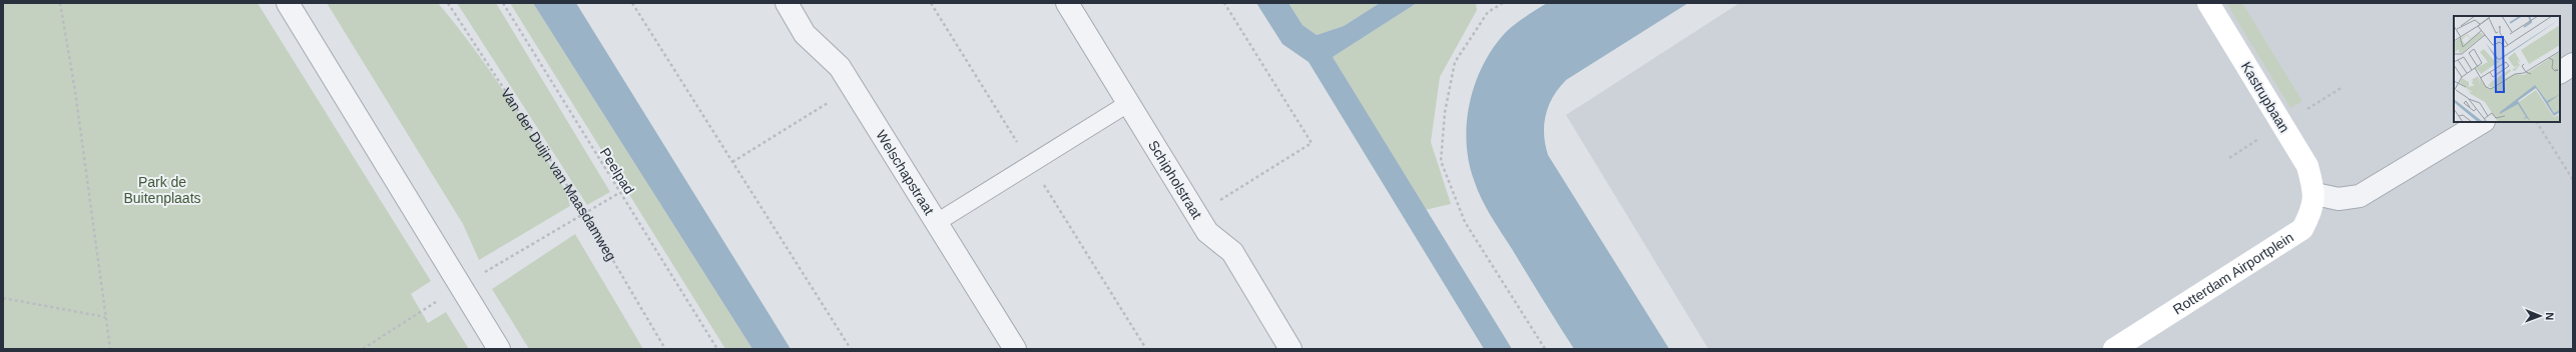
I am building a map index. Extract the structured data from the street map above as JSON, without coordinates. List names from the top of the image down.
{
  "streets": {
    "main road": ["Kastrupbaan", "Rotterdam Airportplein"],
    "street": ["Welschapstraat", "Schipholstraat"],
    "path": ["Peelpad", "Van der Duijn van Maasdamweg"]
  },
  "crossings": [
    ["Kastrupbaan", "Rotterdam Airportplein"]
  ],
  "parks": ["Park de Buitenplaats"],
  "north": "right"
}
